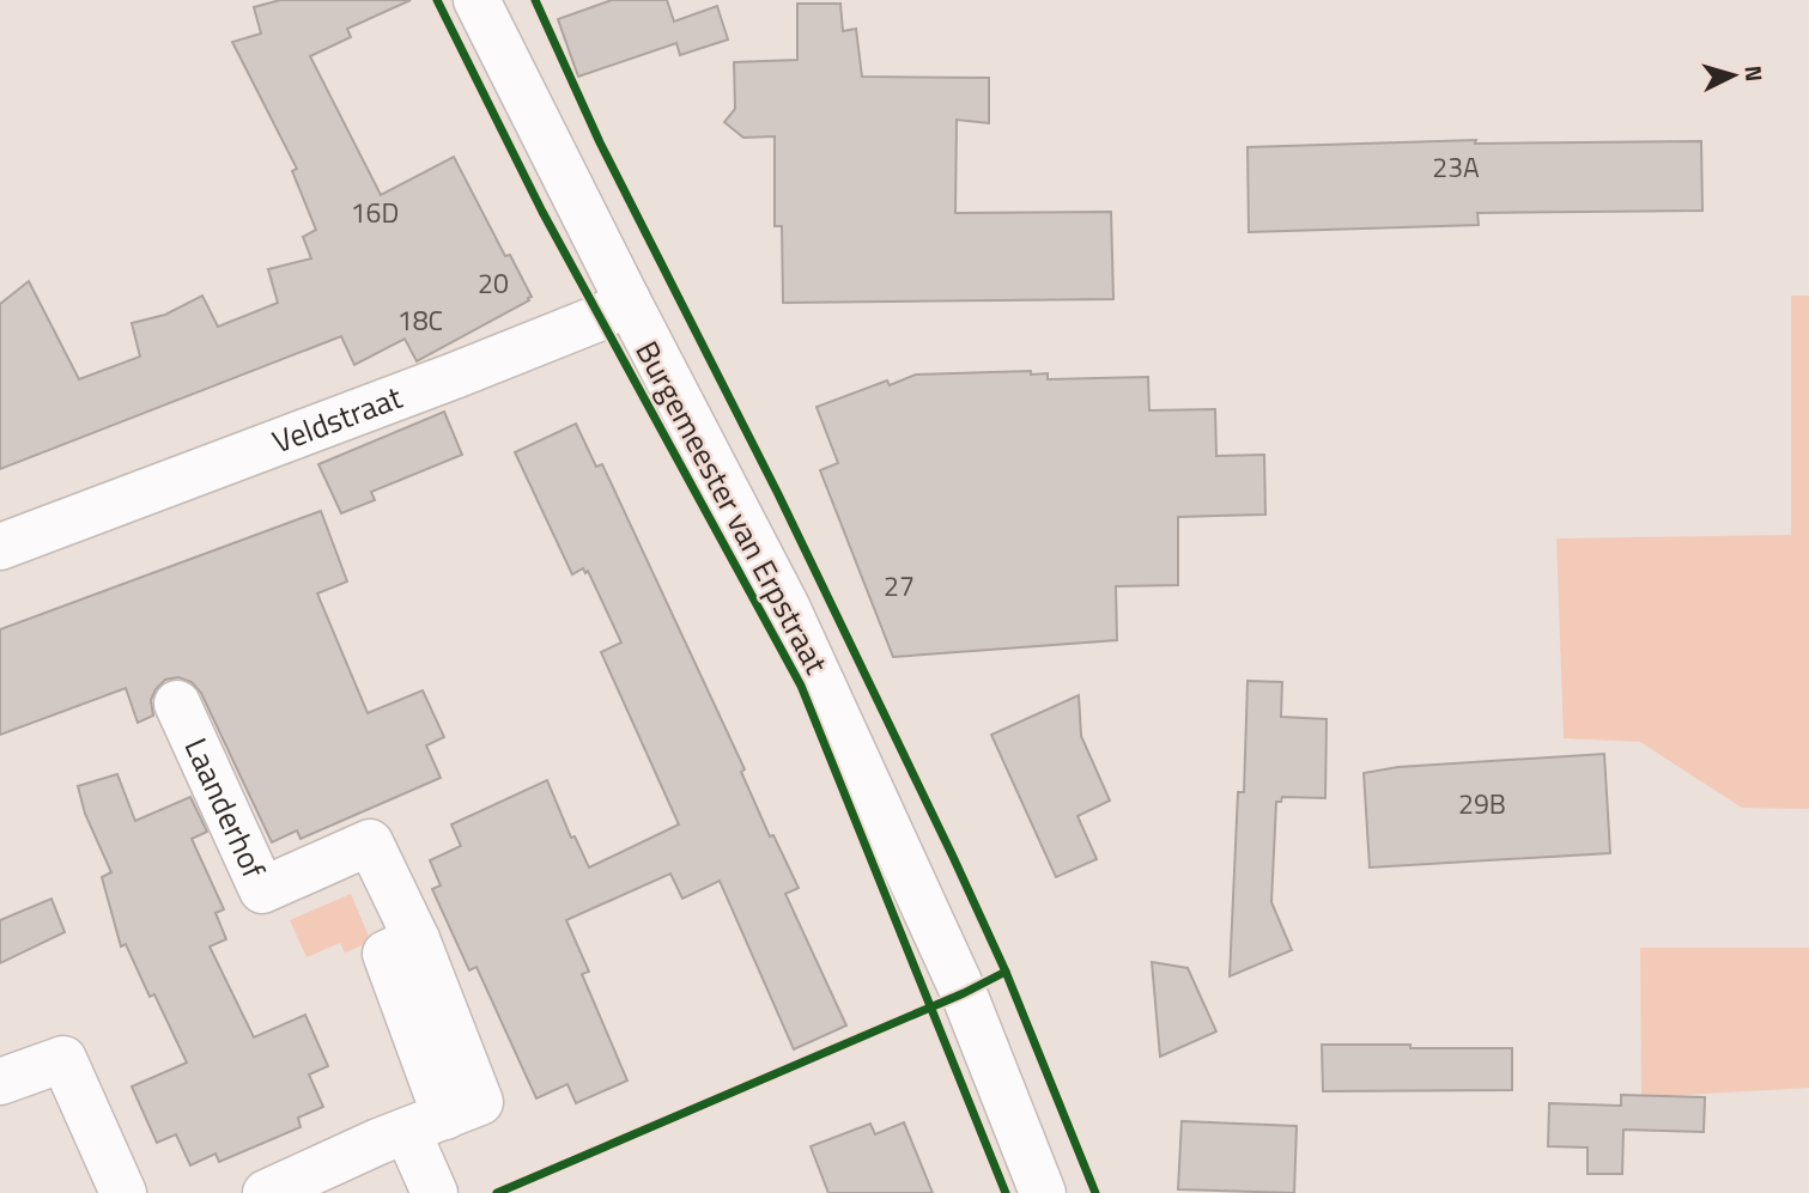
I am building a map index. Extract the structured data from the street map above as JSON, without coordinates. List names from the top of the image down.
{
  "streets": {
    "street": ["Veldstraat", "Burgemeester van Erpstraat", "Laanderhof"]
  },
  "crossings": [
    ["Veldstraat", "Burgemeester van Erpstraat"]
  ],
  "house_numbers": [
    "23A",
    "16D",
    "20",
    "18C",
    "27",
    "29B"
  ],
  "north": "right"
}
